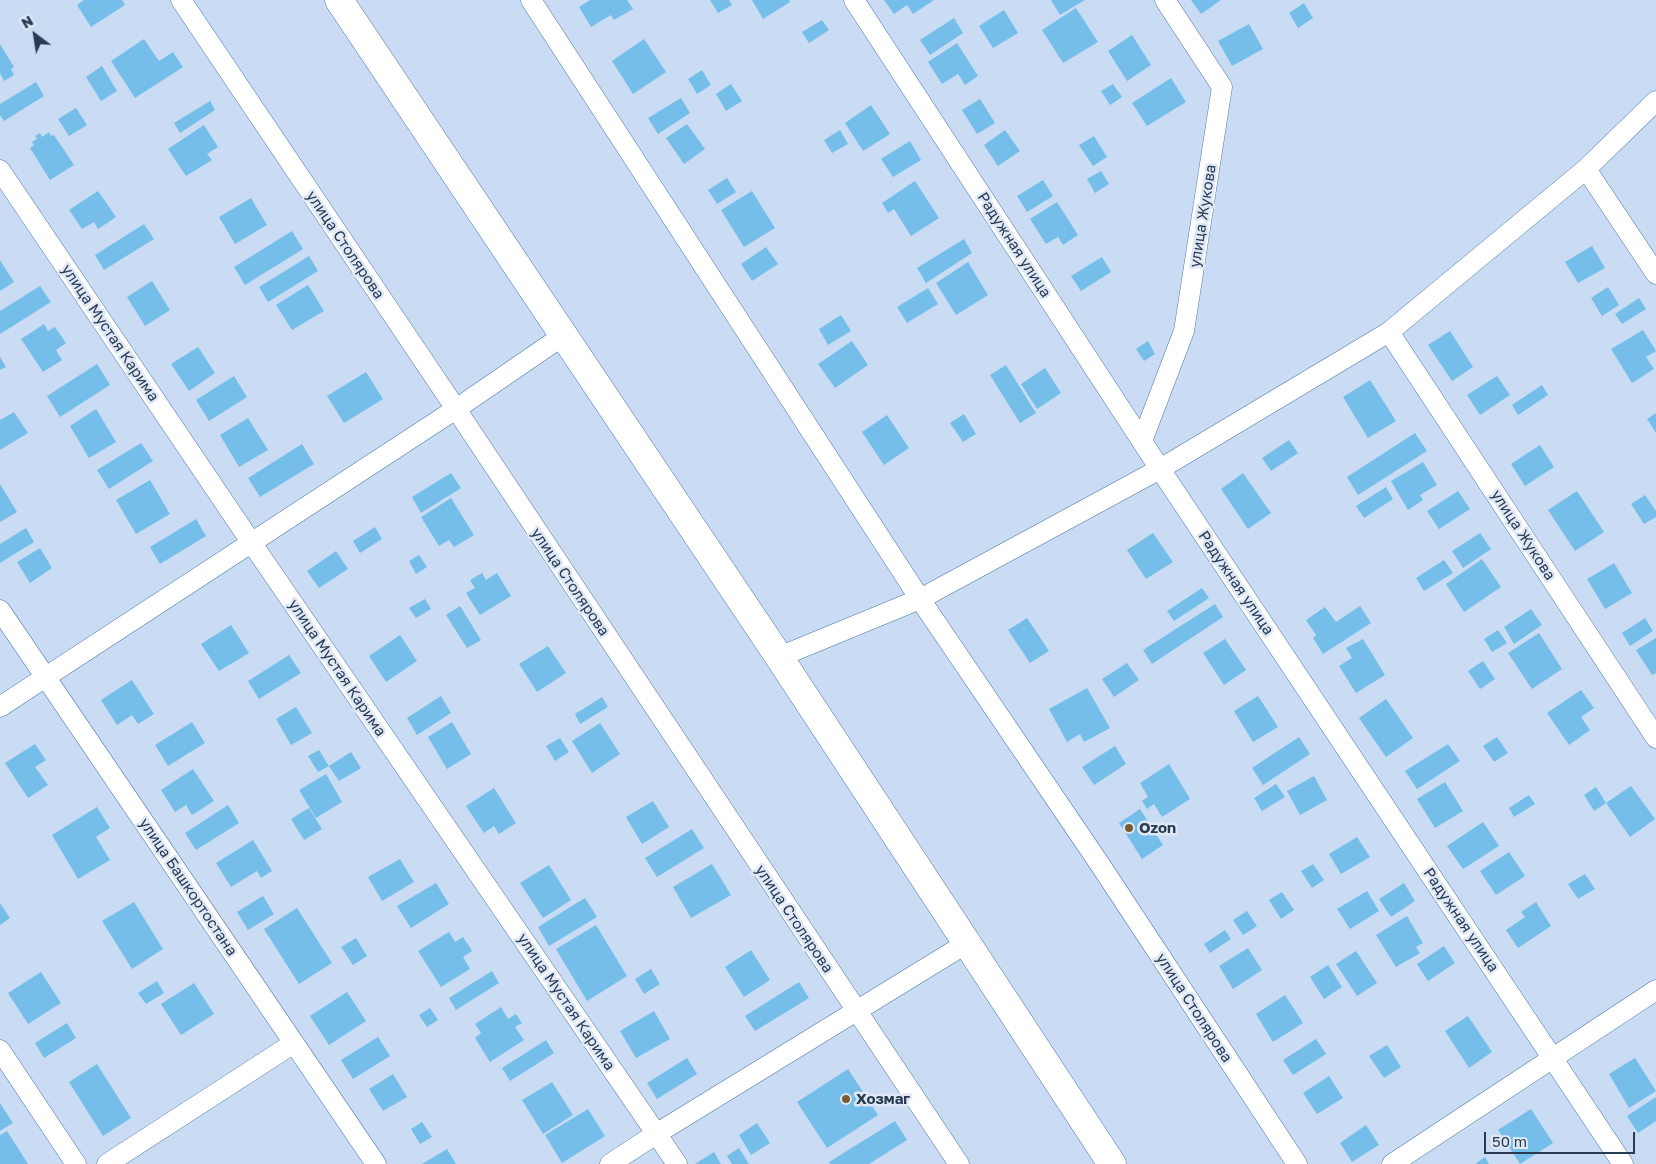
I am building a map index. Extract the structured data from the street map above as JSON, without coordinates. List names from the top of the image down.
{
  "streets": {
    "street": [
      "улица Жукова",
      "улица Столярова",
      "Радужная улица",
      "улица Мустая Карима",
      "улица Башкортостана"
    ]
  },
  "crossings": [
    ["улица Жукова", "Радужная улица"]
  ],
  "places": ["Ozon", "Хозмаг"],
  "scale_bar": "50 m",
  "north": "top left"
}
